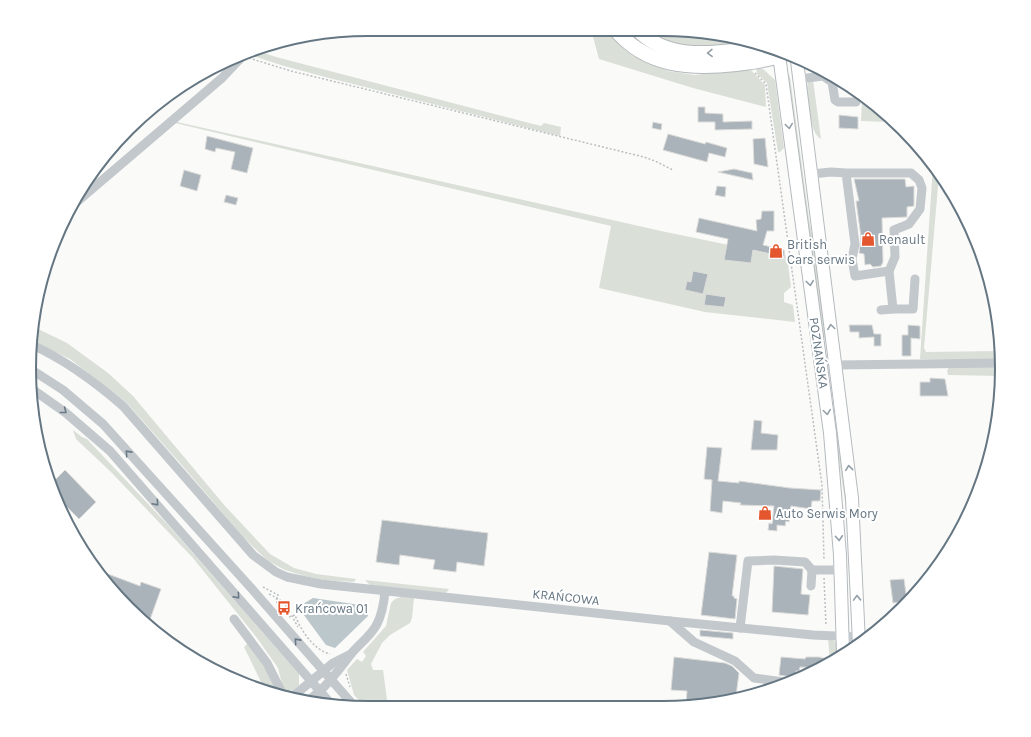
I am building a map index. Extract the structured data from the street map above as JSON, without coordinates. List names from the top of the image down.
{
  "streets": {
    "main road": ["POZNAŃSKA"],
    "street": ["KRAŃCOWA"]
  },
  "crossings": [
    ["POZNAŃSKA", "KRAŃCOWA"]
  ],
  "places": {
    "shop": ["Renault", "British Cars serwis", "Auto Serwis Mory"],
    "bus stop": ["Krańcowa 01"]
  }
}
